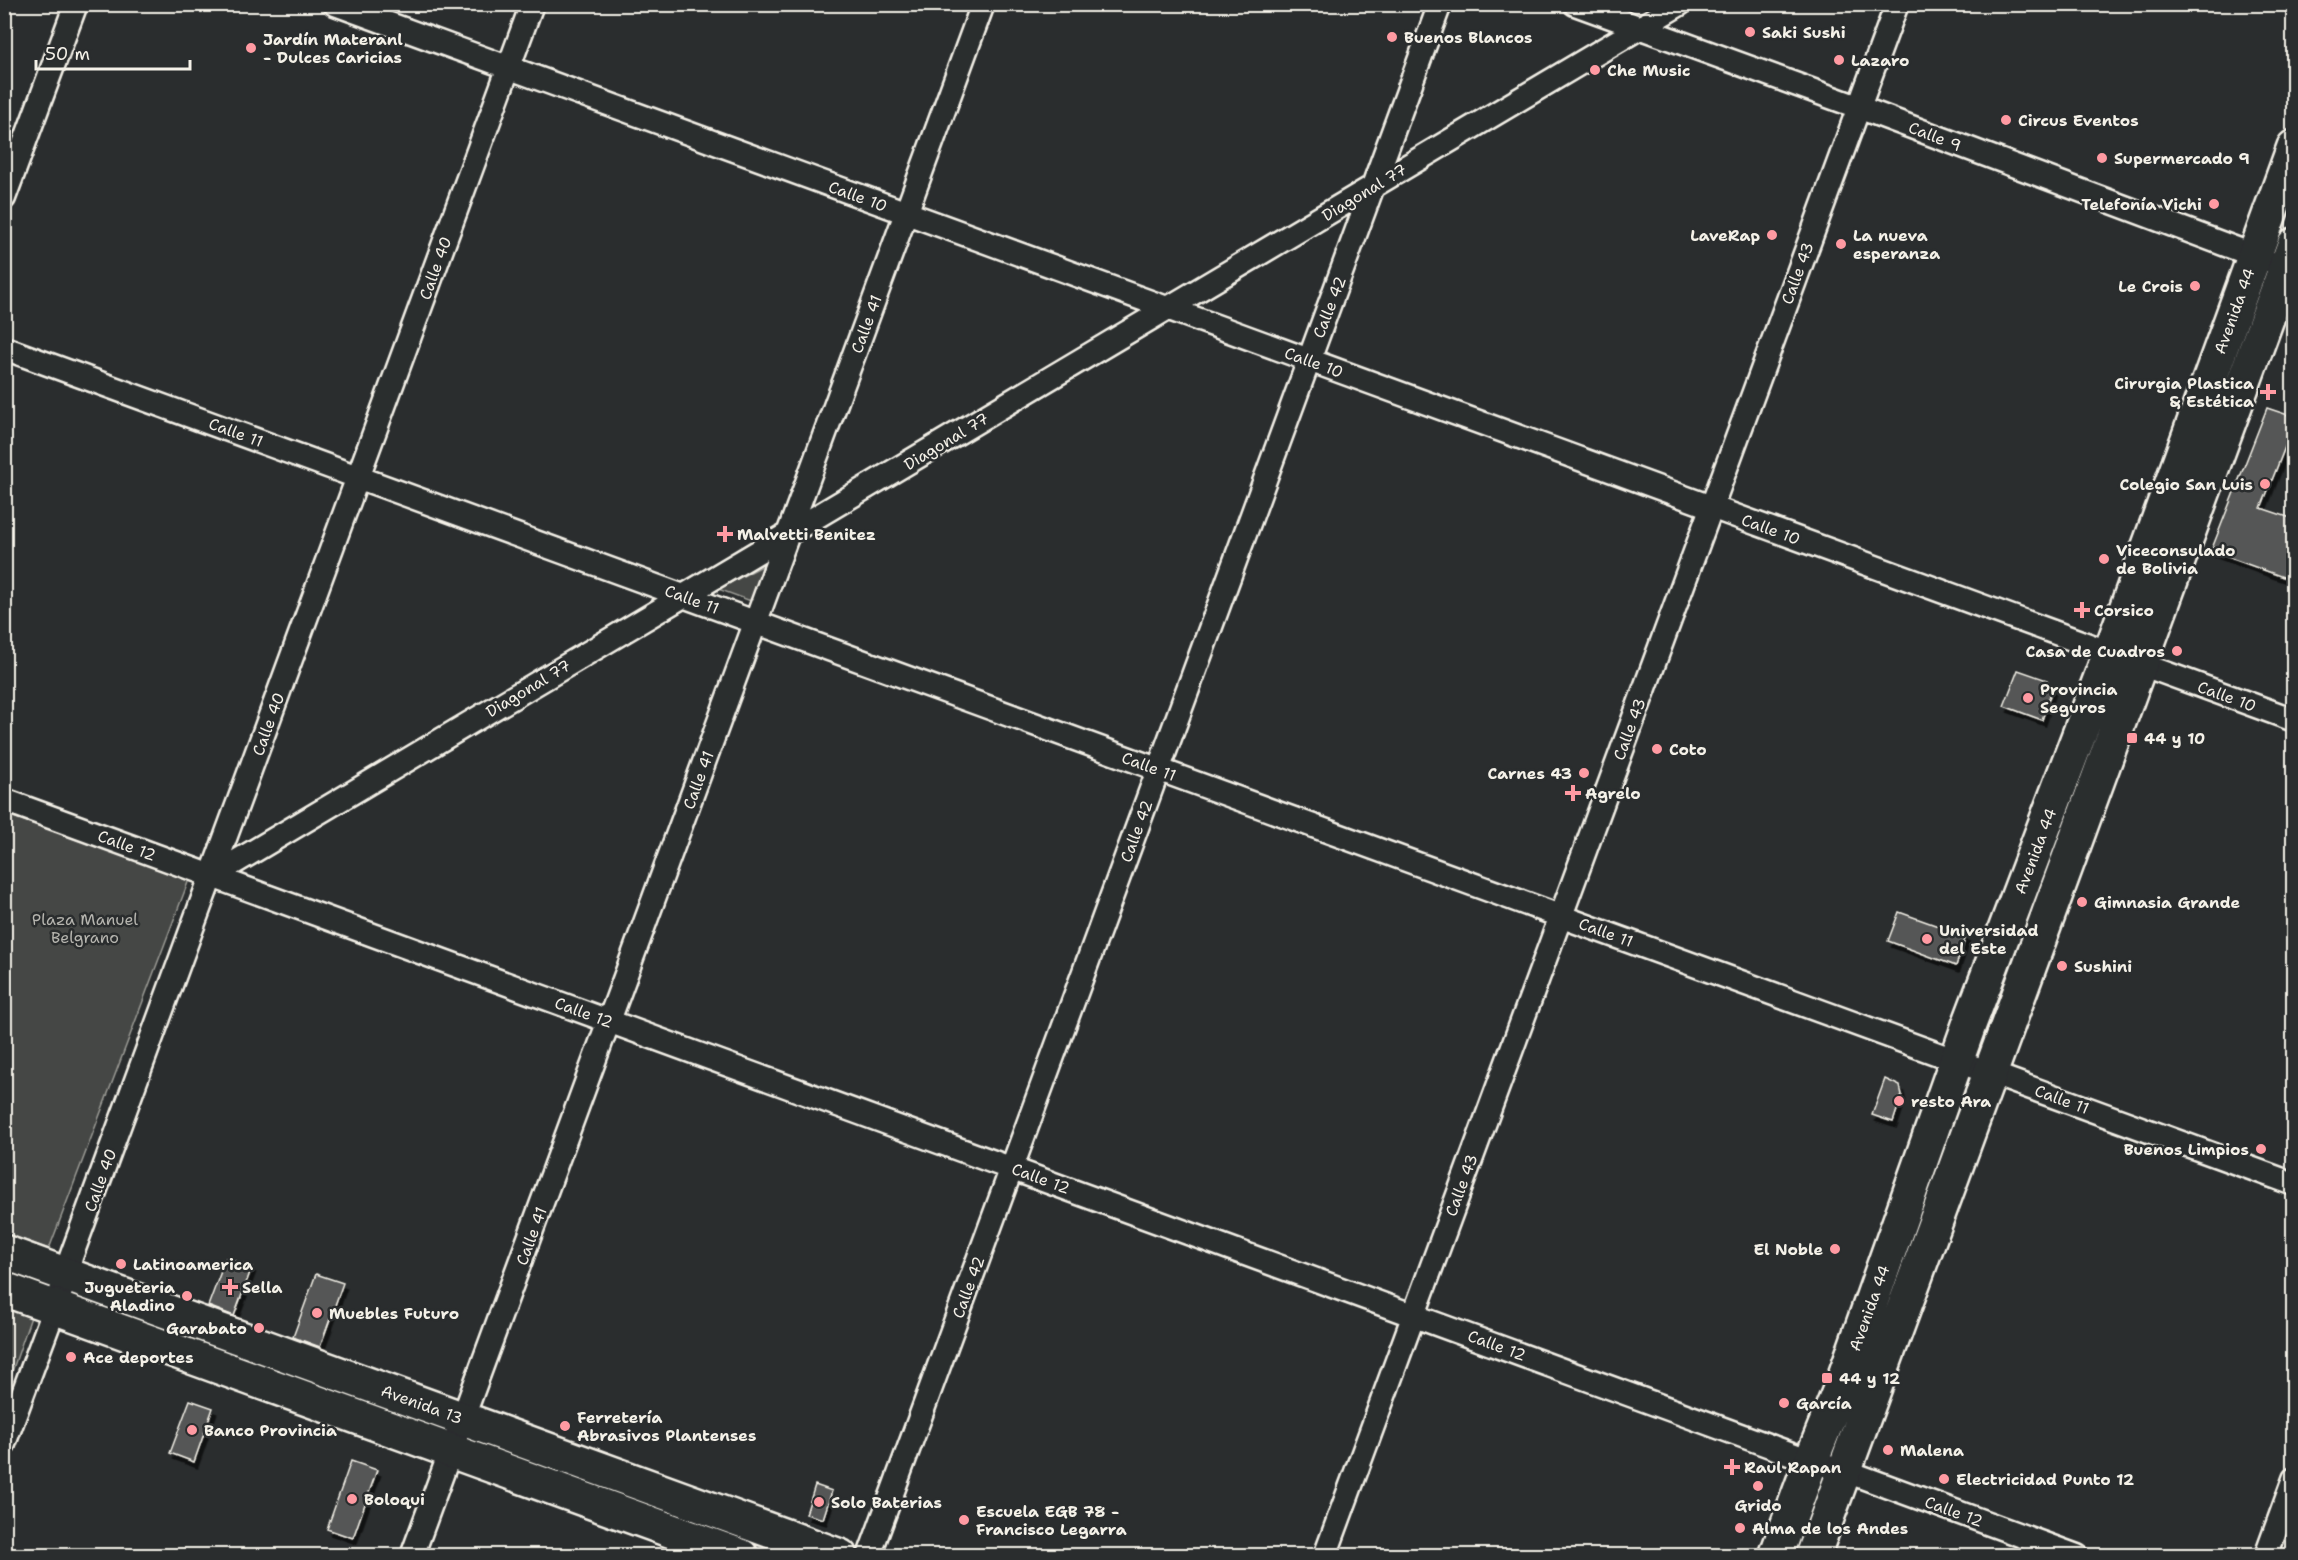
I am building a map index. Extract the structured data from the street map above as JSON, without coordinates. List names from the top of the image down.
{
  "streets": {
    "main road": ["Avenida 44", "Avenida 13"],
    "street": [
      "Calle 9",
      "Diagonal 77",
      "Calle 10",
      "Calle 40",
      "Calle 43",
      "Calle 42",
      "Calle 41",
      "Calle 11",
      "Calle 12"
    ]
  },
  "crossings": [
    ["Calle 9", "Diagonal 77"],
    ["Calle 9", "Calle 43"],
    ["Calle 9", "Avenida 44"],
    ["Diagonal 77", "Calle 10"],
    ["Diagonal 77", "Calle 40"],
    ["Diagonal 77", "Calle 42"],
    ["Diagonal 77", "Calle 41"],
    ["Diagonal 77", "Calle 11"],
    ["Diagonal 77", "Calle 12"],
    ["Calle 10", "Calle 40"],
    ["Calle 10", "Calle 43"],
    ["Calle 10", "Calle 42"],
    ["Calle 10", "Avenida 44"],
    ["Calle 10", "Calle 41"],
    ["Calle 40", "Calle 11"],
    ["Calle 40", "Calle 12"],
    ["Calle 40", "Avenida 13"],
    ["Calle 43", "Calle 11"],
    ["Calle 43", "Calle 12"],
    ["Calle 42", "Calle 11"],
    ["Calle 42", "Calle 12"],
    ["Avenida 44", "Calle 11"],
    ["Avenida 44", "Calle 12"],
    ["Calle 41", "Calle 11"],
    ["Calle 41", "Calle 12"],
    ["Calle 41", "Avenida 13"]
  ],
  "parks": ["Plaza Manuel Belgrano"],
  "places": {
    "other": [
      "Saki Sushi",
      "Buenos Blancos",
      "Jardín Materanl - Dulces Caricias",
      "Lazaro",
      "Che Music",
      "Circus Eventos",
      "Supermercado 9",
      "Telefonía Vichi",
      "LaveRap",
      "La nueva esperanza",
      "Le Crois",
      "Colegio San Luis",
      "Viceconsulado de Bolivia",
      "Casa de Cuadros",
      "Provincia Seguros",
      "Coto",
      "Carnes 43",
      "Gimnasia Grande",
      "Universidad del Este",
      "Sushini",
      "resto Ara",
      "Buenos Limpios",
      "El Noble",
      "Latinoamerica",
      "Jugueteria Aladino",
      "Muebles Futuro",
      "Garabato",
      "Ace deportes",
      "García",
      "Ferretería Abrasivos Plantenses",
      "Banco Provincia",
      "Malena",
      "Electricidad Punto 12",
      "Grido",
      "Boloqui",
      "Solo Baterias",
      "Escuela EGB 78 - Francisco Legarra",
      "Alma de los Andes"
    ],
    "health": [
      "Cirurgia Plastica & Estética",
      "Malvetti Benitez",
      "Corsico",
      "Agrelo",
      "Sella",
      "Raul Rapan"
    ],
    "transit": ["44 y 10", "44 y 12"]
  },
  "scale_bar": "50 m"
}
